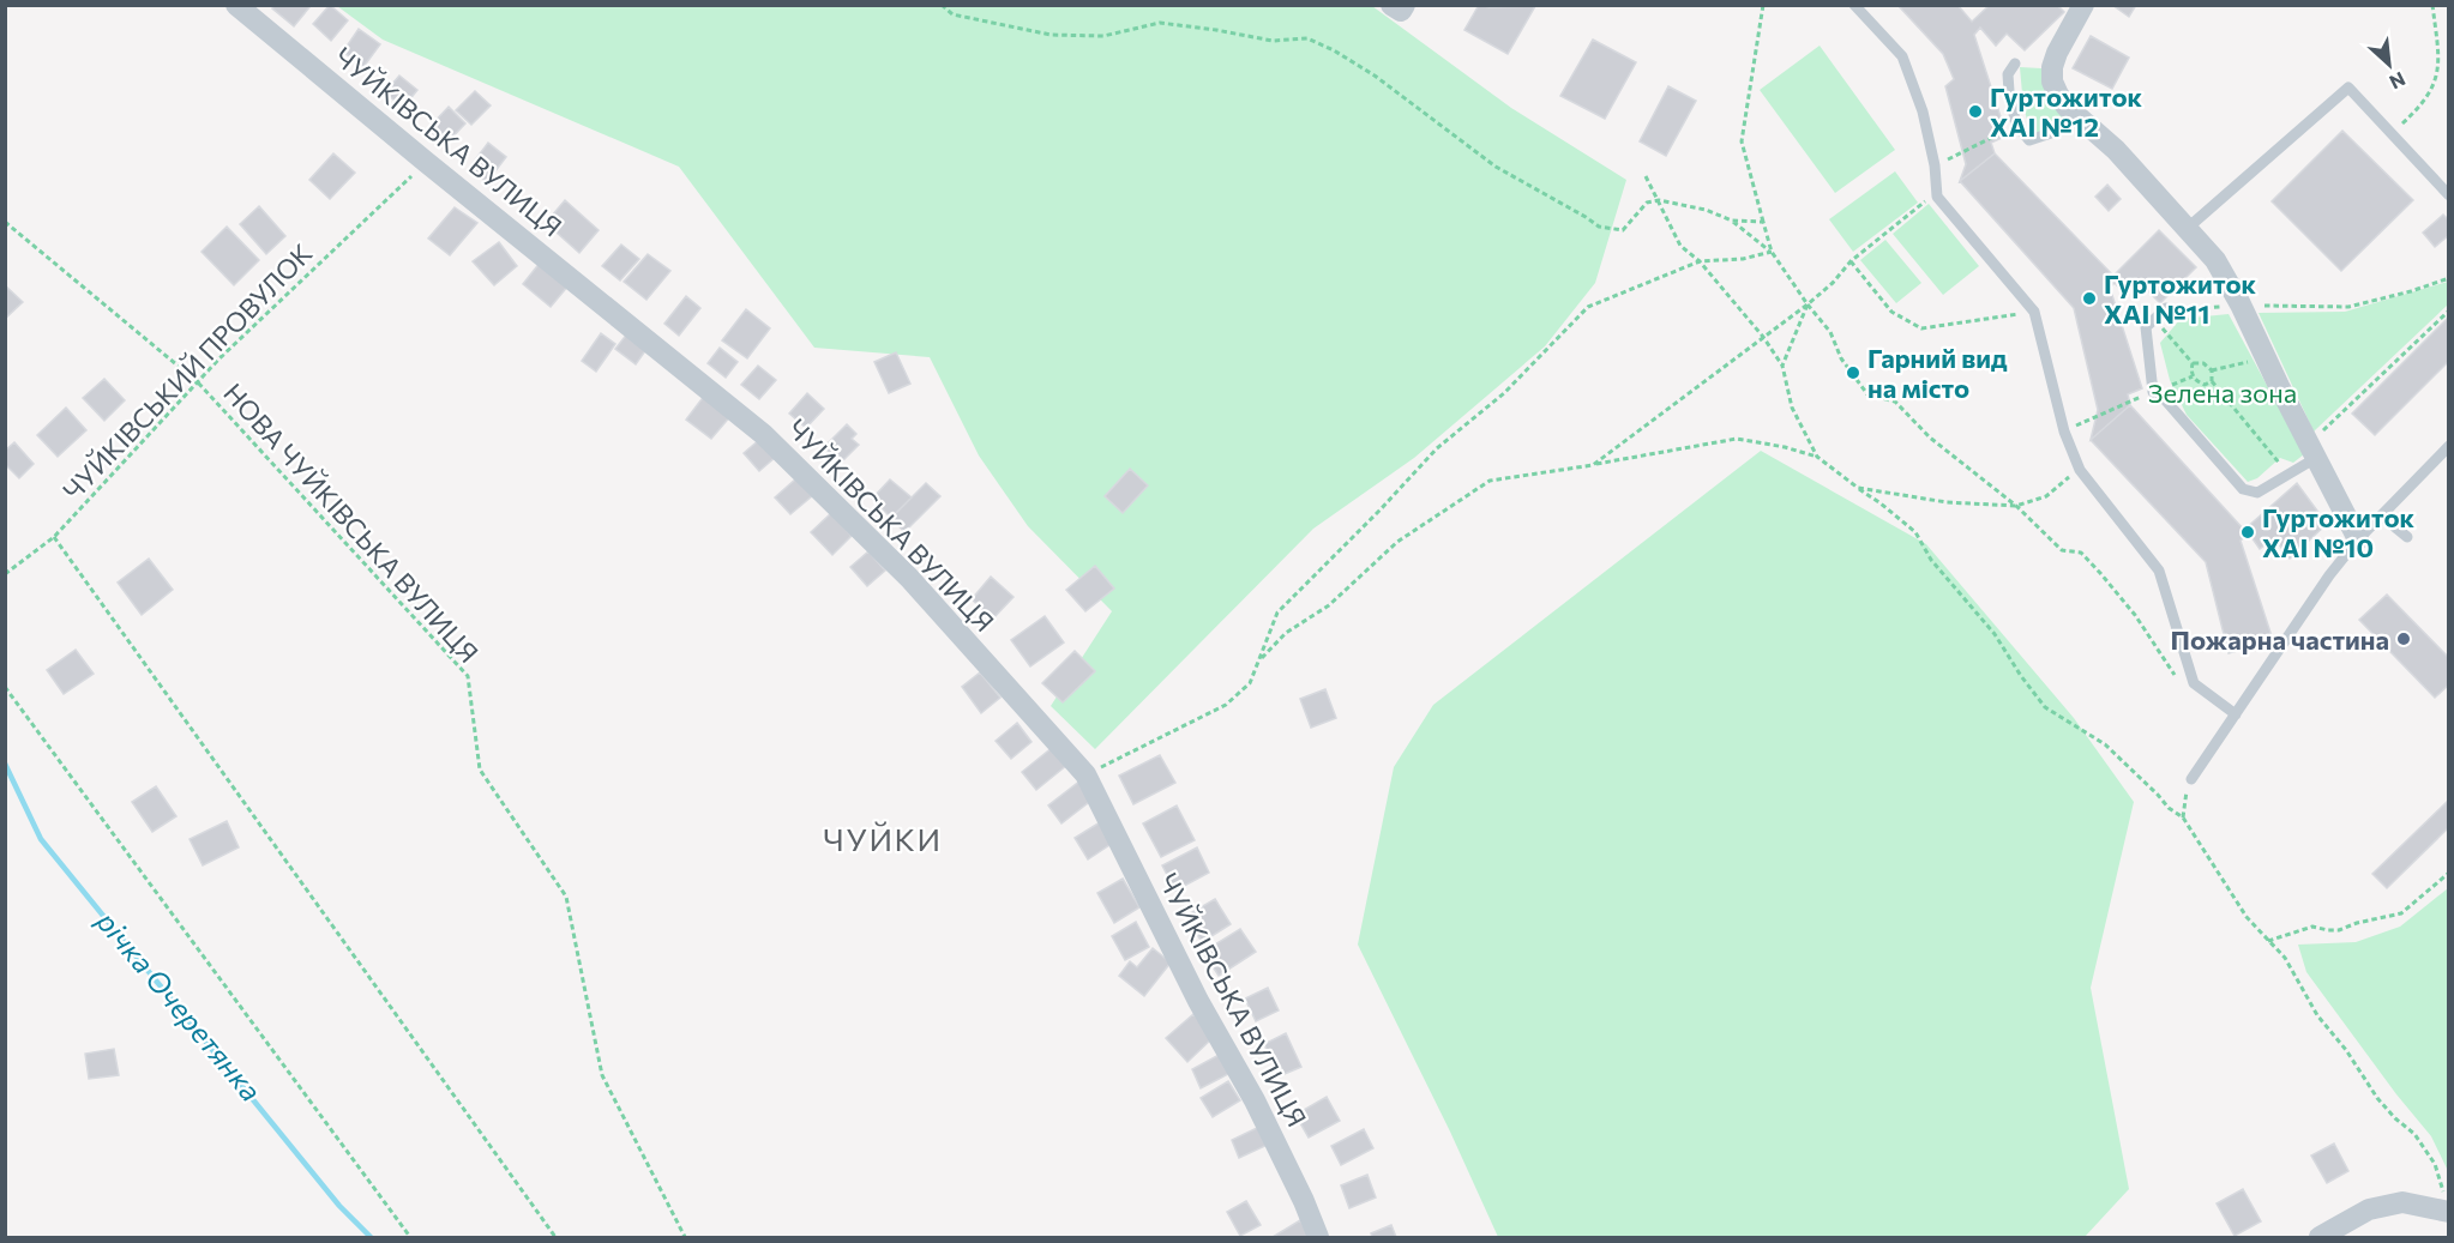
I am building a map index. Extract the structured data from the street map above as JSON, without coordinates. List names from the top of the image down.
{
  "streets": {
    "street": ["ЧУЙКІВСЬКА ВУЛИЦЯ"],
    "path": ["ЧУЙКІВСЬКИЙ ПРОВУЛОК", "НОВА ЧУЙКІВСЬКА ВУЛИЦЯ"]
  },
  "crossings": [
    ["ЧУЙКІВСЬКА ВУЛИЦЯ", "ЧУЙКІВСЬКИЙ ПРОВУЛОК"],
    ["ЧУЙКІВСЬКИЙ ПРОВУЛОК", "НОВА ЧУЙКІВСЬКА ВУЛИЦЯ"]
  ],
  "districts": ["ЧУЙКИ"],
  "water": ["річка Очеретянка"],
  "parks": ["Зелена зона"],
  "places": [
    "Гуртожиток ХАІ №12",
    "Гуртожиток ХАІ №11",
    "Гарний вид на місто",
    "Гуртожиток ХАІ №10",
    "Пожарна частина"
  ],
  "north": "bottom right"
}
